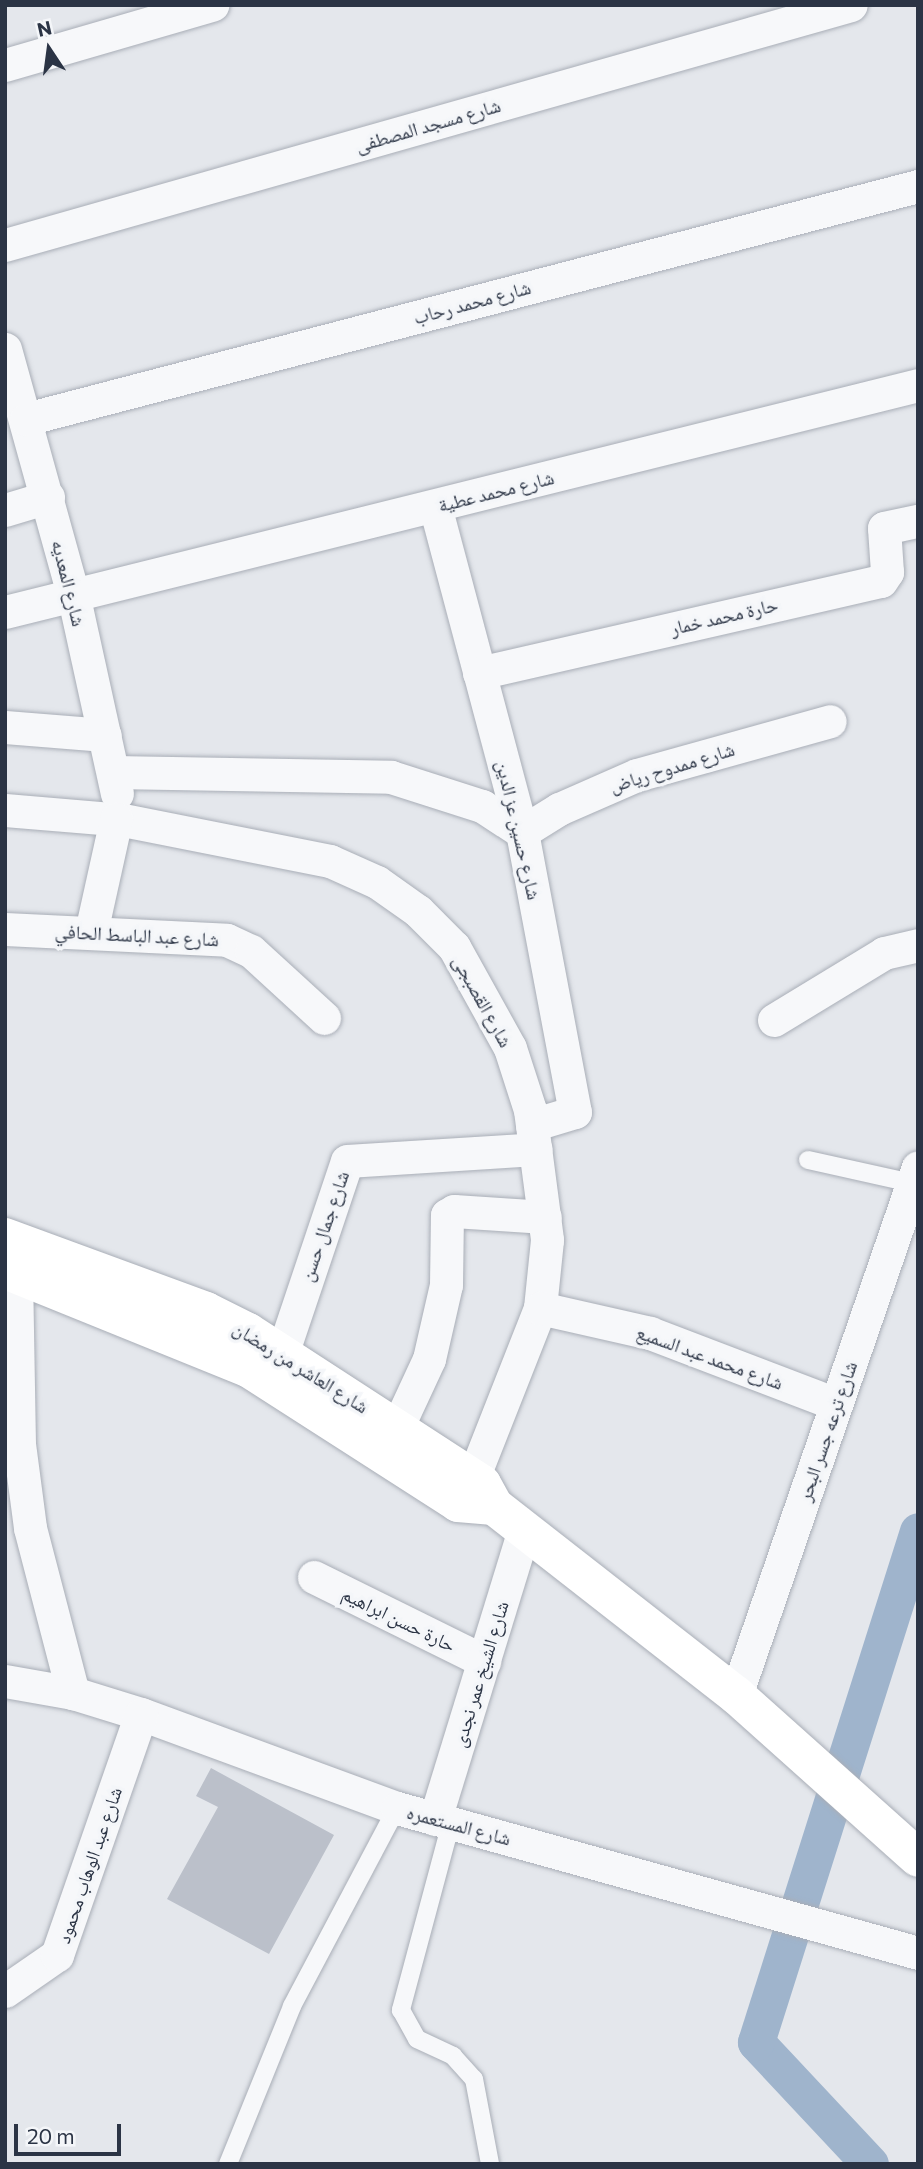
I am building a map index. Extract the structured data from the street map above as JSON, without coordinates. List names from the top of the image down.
{
  "streets": {
    "main road": ["شارع العاشر من رمضان"],
    "street": [
      "شارع مسجد المصطفى",
      "شارع محمد رحاب",
      "شارع محمد عطية",
      "شارع المعديه",
      "حارة محمد خمار",
      "شارع ممدوح رياض",
      "شارع حسين عز الدين",
      "شارع عبد الباسط الحافي",
      "شارع القصبجى",
      "شارع جمال حسن",
      "شارع محمد عبد السميع",
      "شارع ترعه جسر البحر",
      "حارة حسن ابراهيم",
      "شارع الشيخ عمر نجدى",
      "شارع المستعمره",
      "شارع عبد الوهاب محمود"
    ]
  },
  "crossings": [
    ["شارع محمد رحاب", "شارع المعديه"],
    ["شارع محمد عطية", "شارع المعديه"],
    ["شارع محمد عطية", "شارع حسين عز الدين"],
    ["شارع المعديه", "شارع القصبجى"],
    ["حارة محمد خمار", "شارع حسين عز الدين"],
    ["شارع ممدوح رياض", "شارع حسين عز الدين"],
    ["شارع حسين عز الدين", "شارع القصبجى"],
    ["شارع حسين عز الدين", "شارع جمال حسن"],
    ["شارع القصبجى", "شارع جمال حسن"],
    ["شارع القصبجى", "شارع محمد عبد السميع"],
    ["شارع القصبجى", "شارع العاشر من رمضان"],
    ["شارع جمال حسن", "شارع العاشر من رمضان"],
    ["شارع محمد عبد السميع", "شارع ترعه جسر البحر"],
    ["شارع العاشر من رمضان", "شارع ترعه جسر البحر"],
    ["شارع العاشر من رمضان", "شارع الشيخ عمر نجدى"],
    ["حارة حسن ابراهيم", "شارع الشيخ عمر نجدى"],
    ["شارع الشيخ عمر نجدى", "شارع المستعمره"],
    ["شارع المستعمره", "شارع عبد الوهاب محمود"]
  ],
  "scale_bar": "20 m",
  "north": "top"
}
